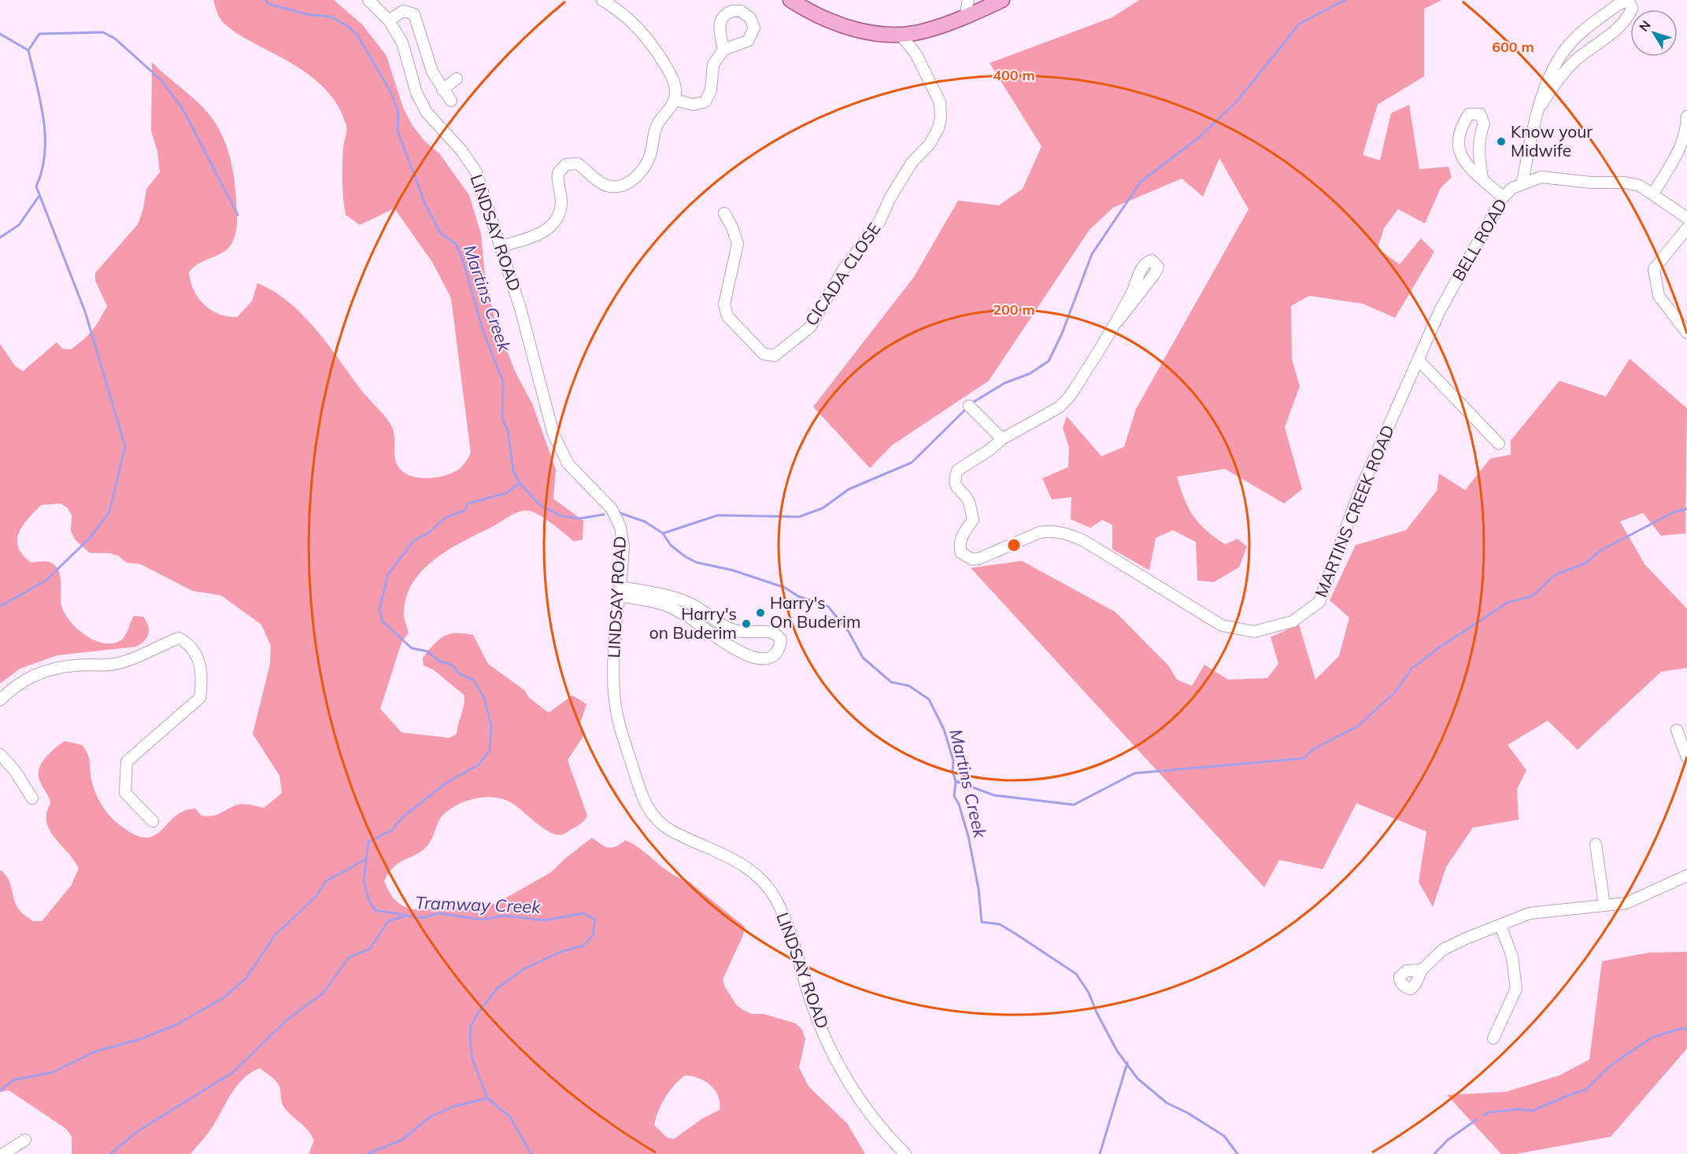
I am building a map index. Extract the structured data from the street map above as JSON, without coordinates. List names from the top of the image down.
{
  "streets": {
    "street": [
      "LINDSAY ROAD",
      "BELL ROAD",
      "CICADA CLOSE",
      "MARTINS CREEK ROAD"
    ]
  },
  "crossings": [
    ["BELL ROAD", "MARTINS CREEK ROAD"]
  ],
  "water": ["Martins Creek", "Tramway Creek"],
  "places": ["Know your Midwife", "Harry's On Buderim", "Harry's on Buderim"],
  "north": "top left",
  "rings": ["600 m", "400 m", "200 m"]
}
